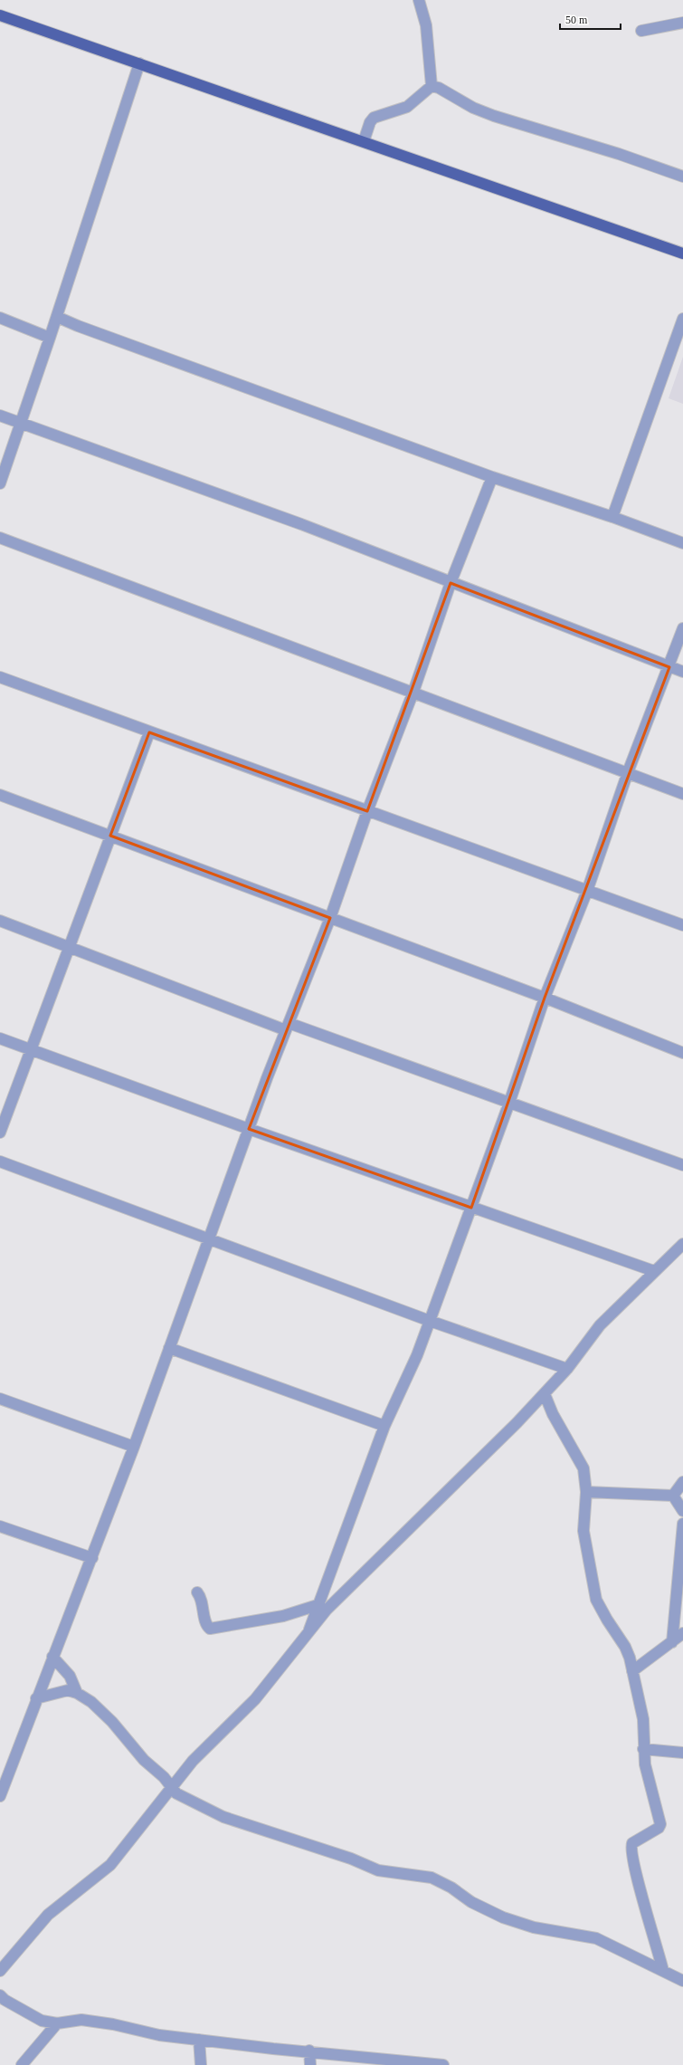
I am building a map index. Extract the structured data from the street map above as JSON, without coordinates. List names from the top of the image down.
{
  "scale_bar": "50 m"
}
